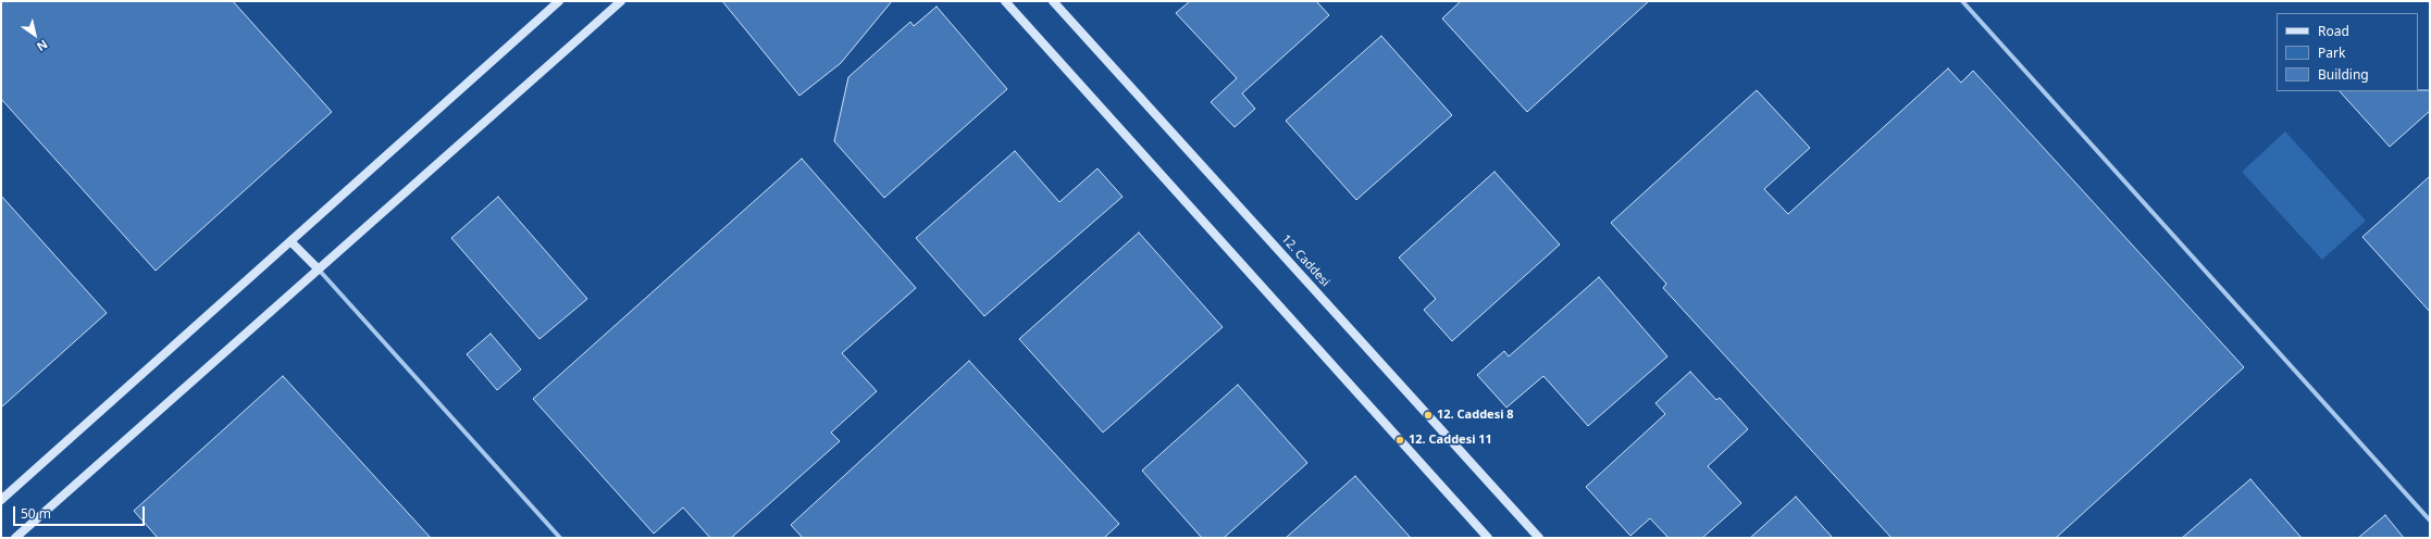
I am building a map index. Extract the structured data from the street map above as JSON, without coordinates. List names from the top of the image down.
{
  "streets": {
    "street": ["12. Caddesi"]
  },
  "places": ["12. Caddesi 8", "12. Caddesi 11"],
  "legend": ["Road", "Park", "Building"],
  "scale_bar": "50 m",
  "north": "bottom right"
}
